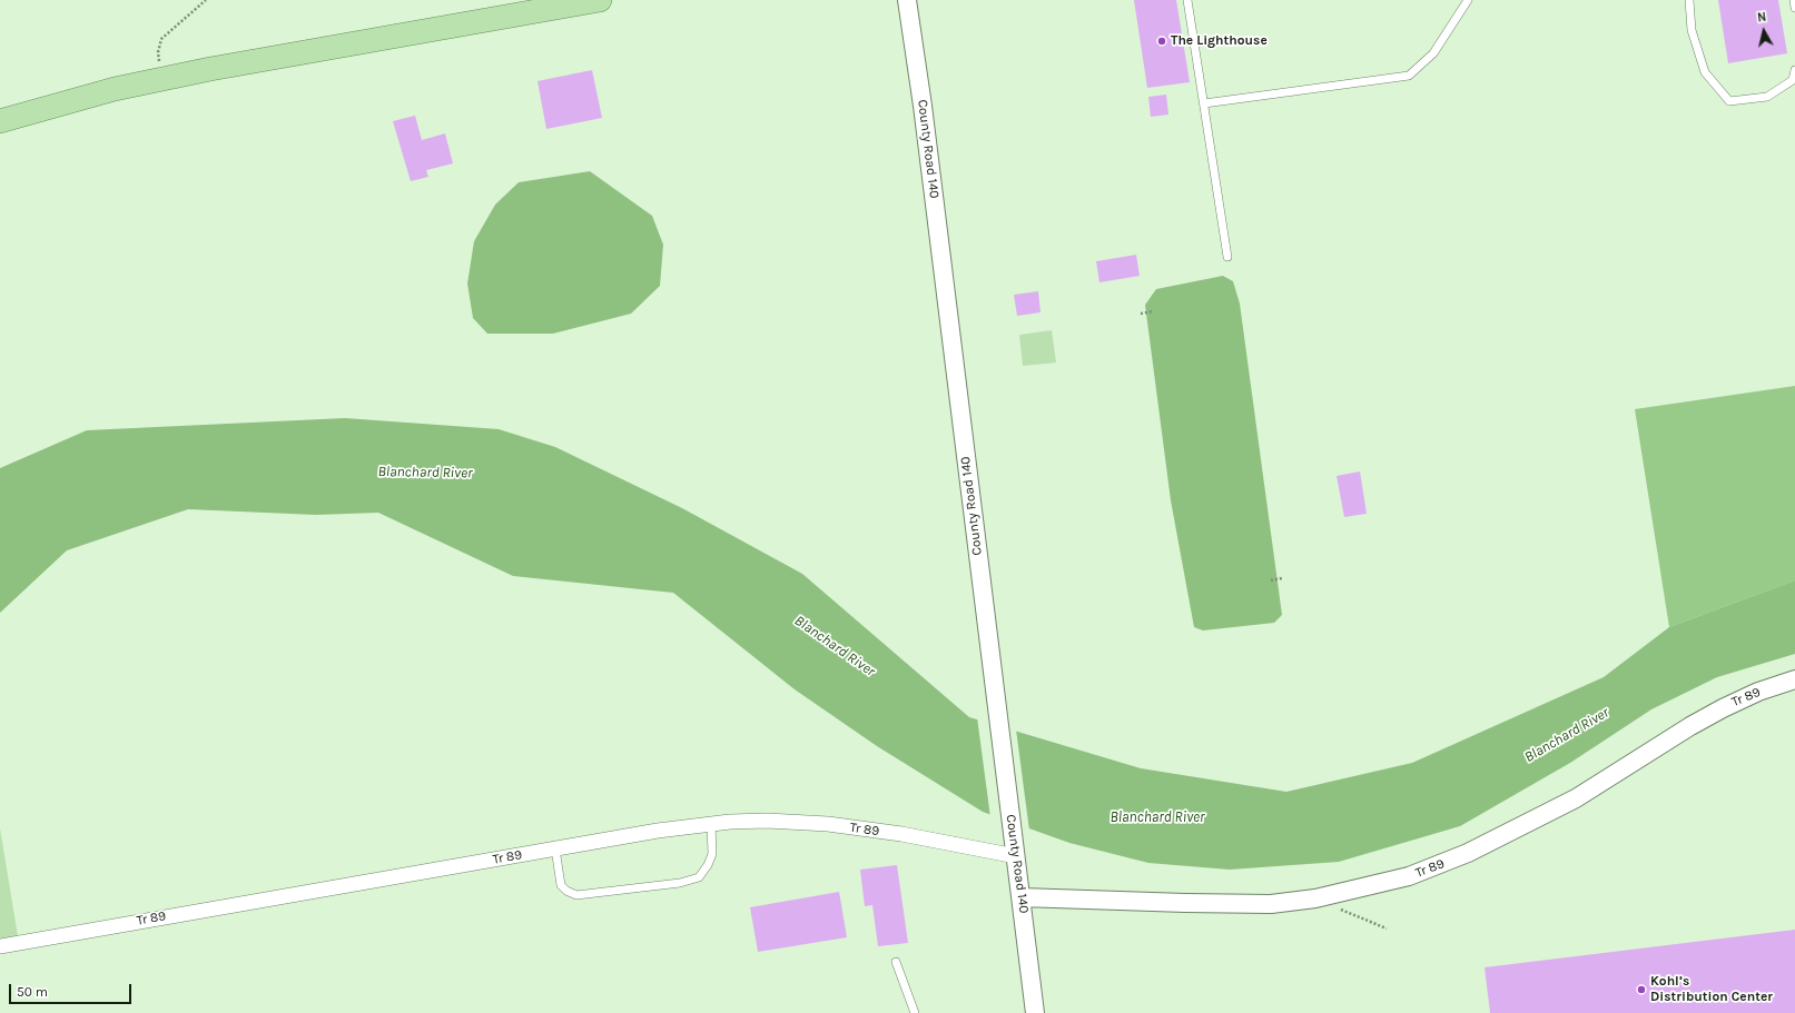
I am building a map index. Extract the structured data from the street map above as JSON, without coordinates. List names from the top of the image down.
{
  "streets": {
    "street": ["County Road 140", "Tr 89"]
  },
  "crossings": [
    ["County Road 140", "Tr 89"]
  ],
  "water": ["Blanchard River"],
  "places": ["The Lighthouse", "Kohl’s Distribution Center"],
  "scale_bar": "50 m",
  "north": "top"
}
